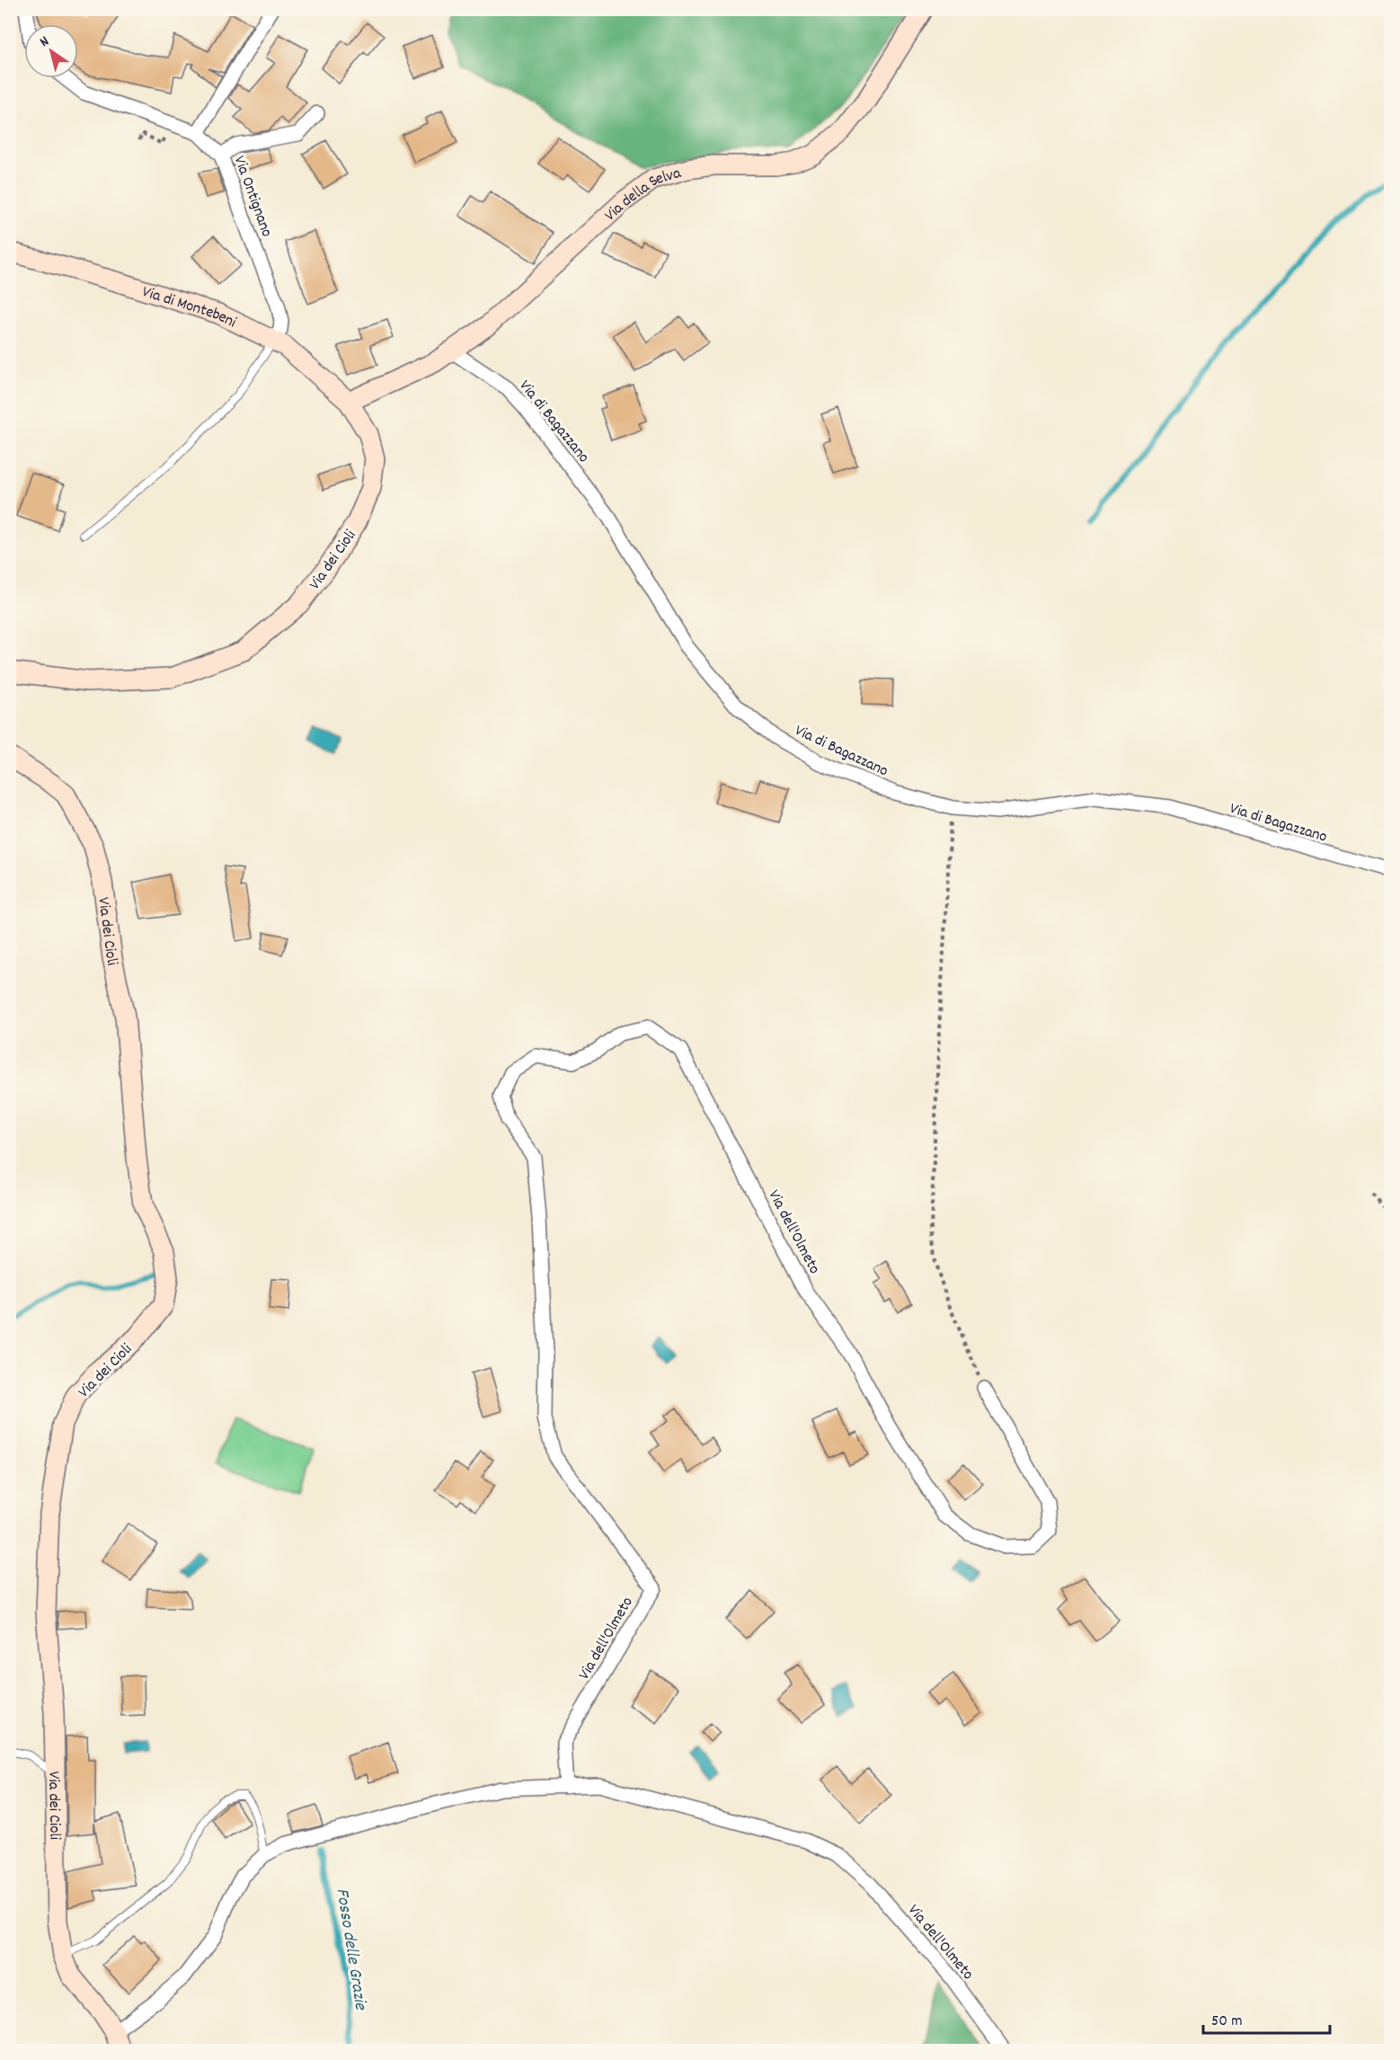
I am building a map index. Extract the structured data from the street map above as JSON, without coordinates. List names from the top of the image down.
{
  "streets": {
    "street": [
      "Via Ontignano",
      "Via della Selva",
      "Via di Montebeni",
      "Via di Bagazzano",
      "Via dei Cioli",
      "Via dell'Olmeto"
    ]
  },
  "crossings": [
    ["Via Ontignano", "Via di Montebeni"],
    ["Via della Selva", "Via di Montebeni"],
    ["Via della Selva", "Via di Bagazzano"],
    ["Via della Selva", "Via dei Cioli"],
    ["Via di Montebeni", "Via dei Cioli"],
    ["Via dei Cioli", "Via dell'Olmeto"]
  ],
  "water": ["Fosso delle Grazie"],
  "scale_bar": "50 m",
  "north": "top left"
}
